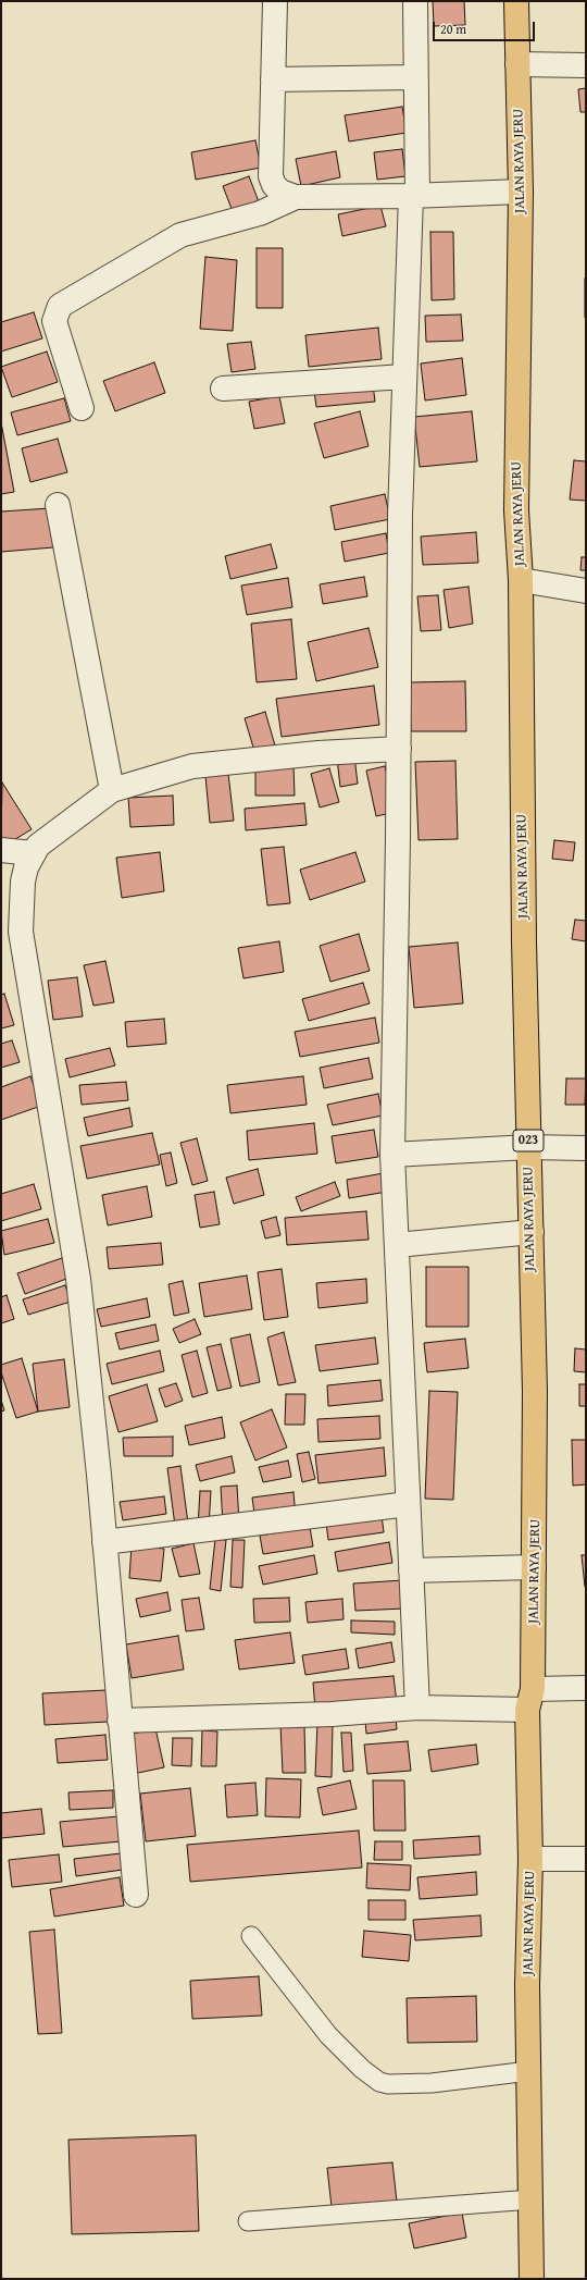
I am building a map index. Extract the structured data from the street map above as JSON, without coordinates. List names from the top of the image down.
{
  "streets": {
    "main road": ["JALAN RAYA JERU", "023"]
  },
  "scale_bar": "20 m"
}
